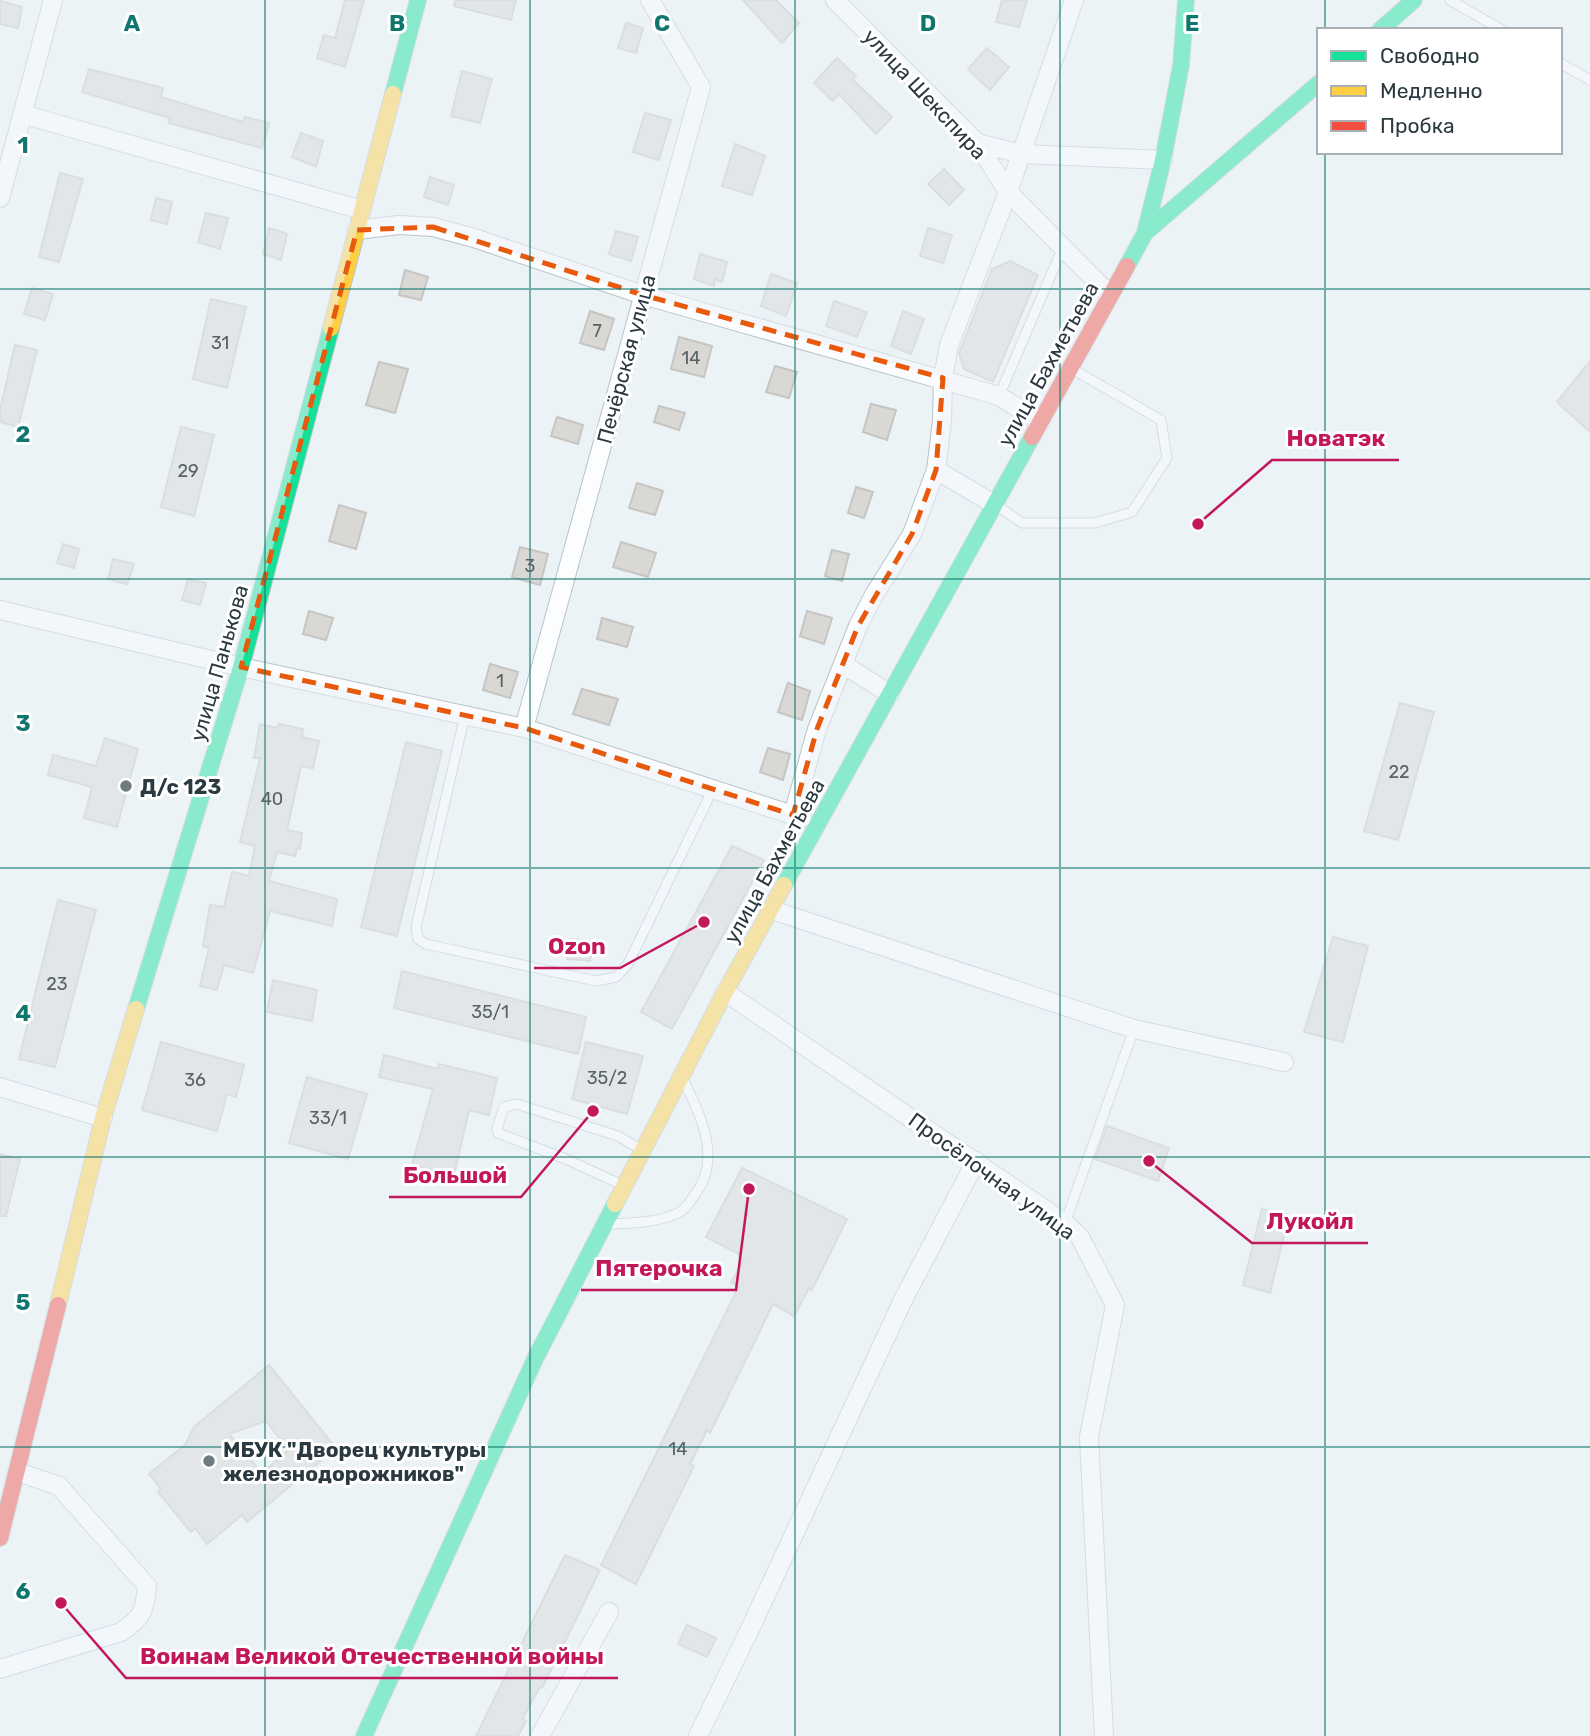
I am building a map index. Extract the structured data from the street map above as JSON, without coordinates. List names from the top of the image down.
{
  "streets": {
    "main road": ["улица Бахметьева", "улица Панькова"],
    "street": ["улица Шекспира", "Печёрская улица", "Просёлочная улица"]
  },
  "crossings": [
    ["улица Шекспира", "улица Бахметьева"],
    ["улица Бахметьева", "Просёлочная улица"]
  ],
  "places": [
    "Новатэк",
    "Д/с 123",
    "Ozon",
    "Большой",
    "Лукойл",
    "Пятерочка",
    "МБУК \"Дворец культуры железнодорожников\"",
    "Воинам Великой Отечественной войны"
  ],
  "house_numbers": [
    "7",
    "31",
    "14",
    "29",
    "3",
    "1",
    "22",
    "40",
    "23",
    "35/1",
    "35/2",
    "36",
    "33/1",
    "14"
  ],
  "legend": ["Свободно", "Медленно", "Пробка"],
  "grid": {
    "columns": [
      "A",
      "B",
      "C",
      "D",
      "E"
    ],
    "rows": [
      "1",
      "2",
      "3",
      "4",
      "5",
      "6"
    ]
  }
}
